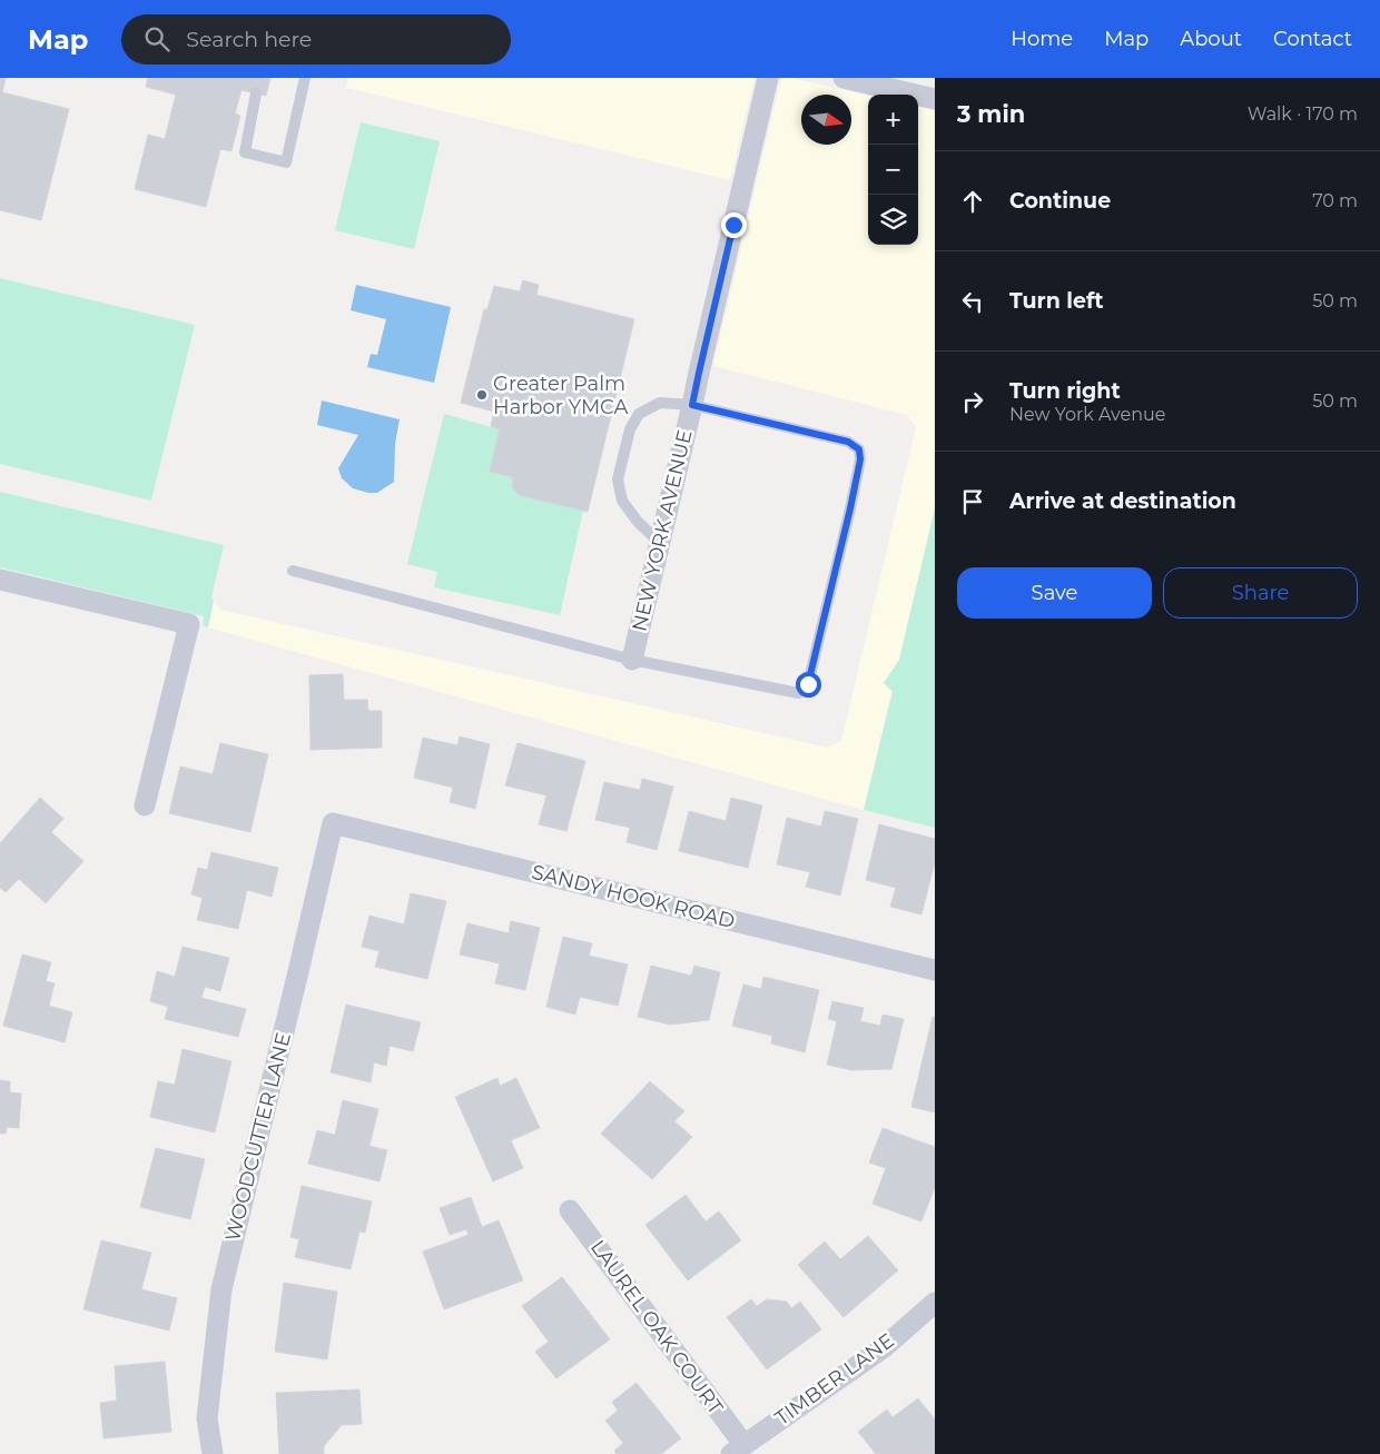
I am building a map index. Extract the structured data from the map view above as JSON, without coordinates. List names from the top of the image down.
{
  "streets": {
    "street": [
      "NEW YORK AVENUE",
      "SANDY HOOK ROAD",
      "WOODCUTTER LANE",
      "LAUREL OAK COURT",
      "TIMBER LANE"
    ]
  },
  "crossings": [
    ["SANDY HOOK ROAD", "WOODCUTTER LANE"],
    ["LAUREL OAK COURT", "TIMBER LANE"]
  ],
  "places": ["Greater Palm Harbor YMCA"],
  "north": "right",
  "page": {
    "header": "Map",
    "search": "Search here",
    "nav": [
      "Home",
      "Map",
      "About",
      "Contact"
    ],
    "heading": ["3 min", "Walk · 170 m"],
    "map_buttons": ["+", "−"],
    "list": [
      ["Continue", "70 m"],
      ["Turn left", "50 m"],
      ["Turn right", "New York Avenue", "50 m"],
      "Arrive at destination"
    ],
    "buttons": ["Save", "Share"]
  }
}
